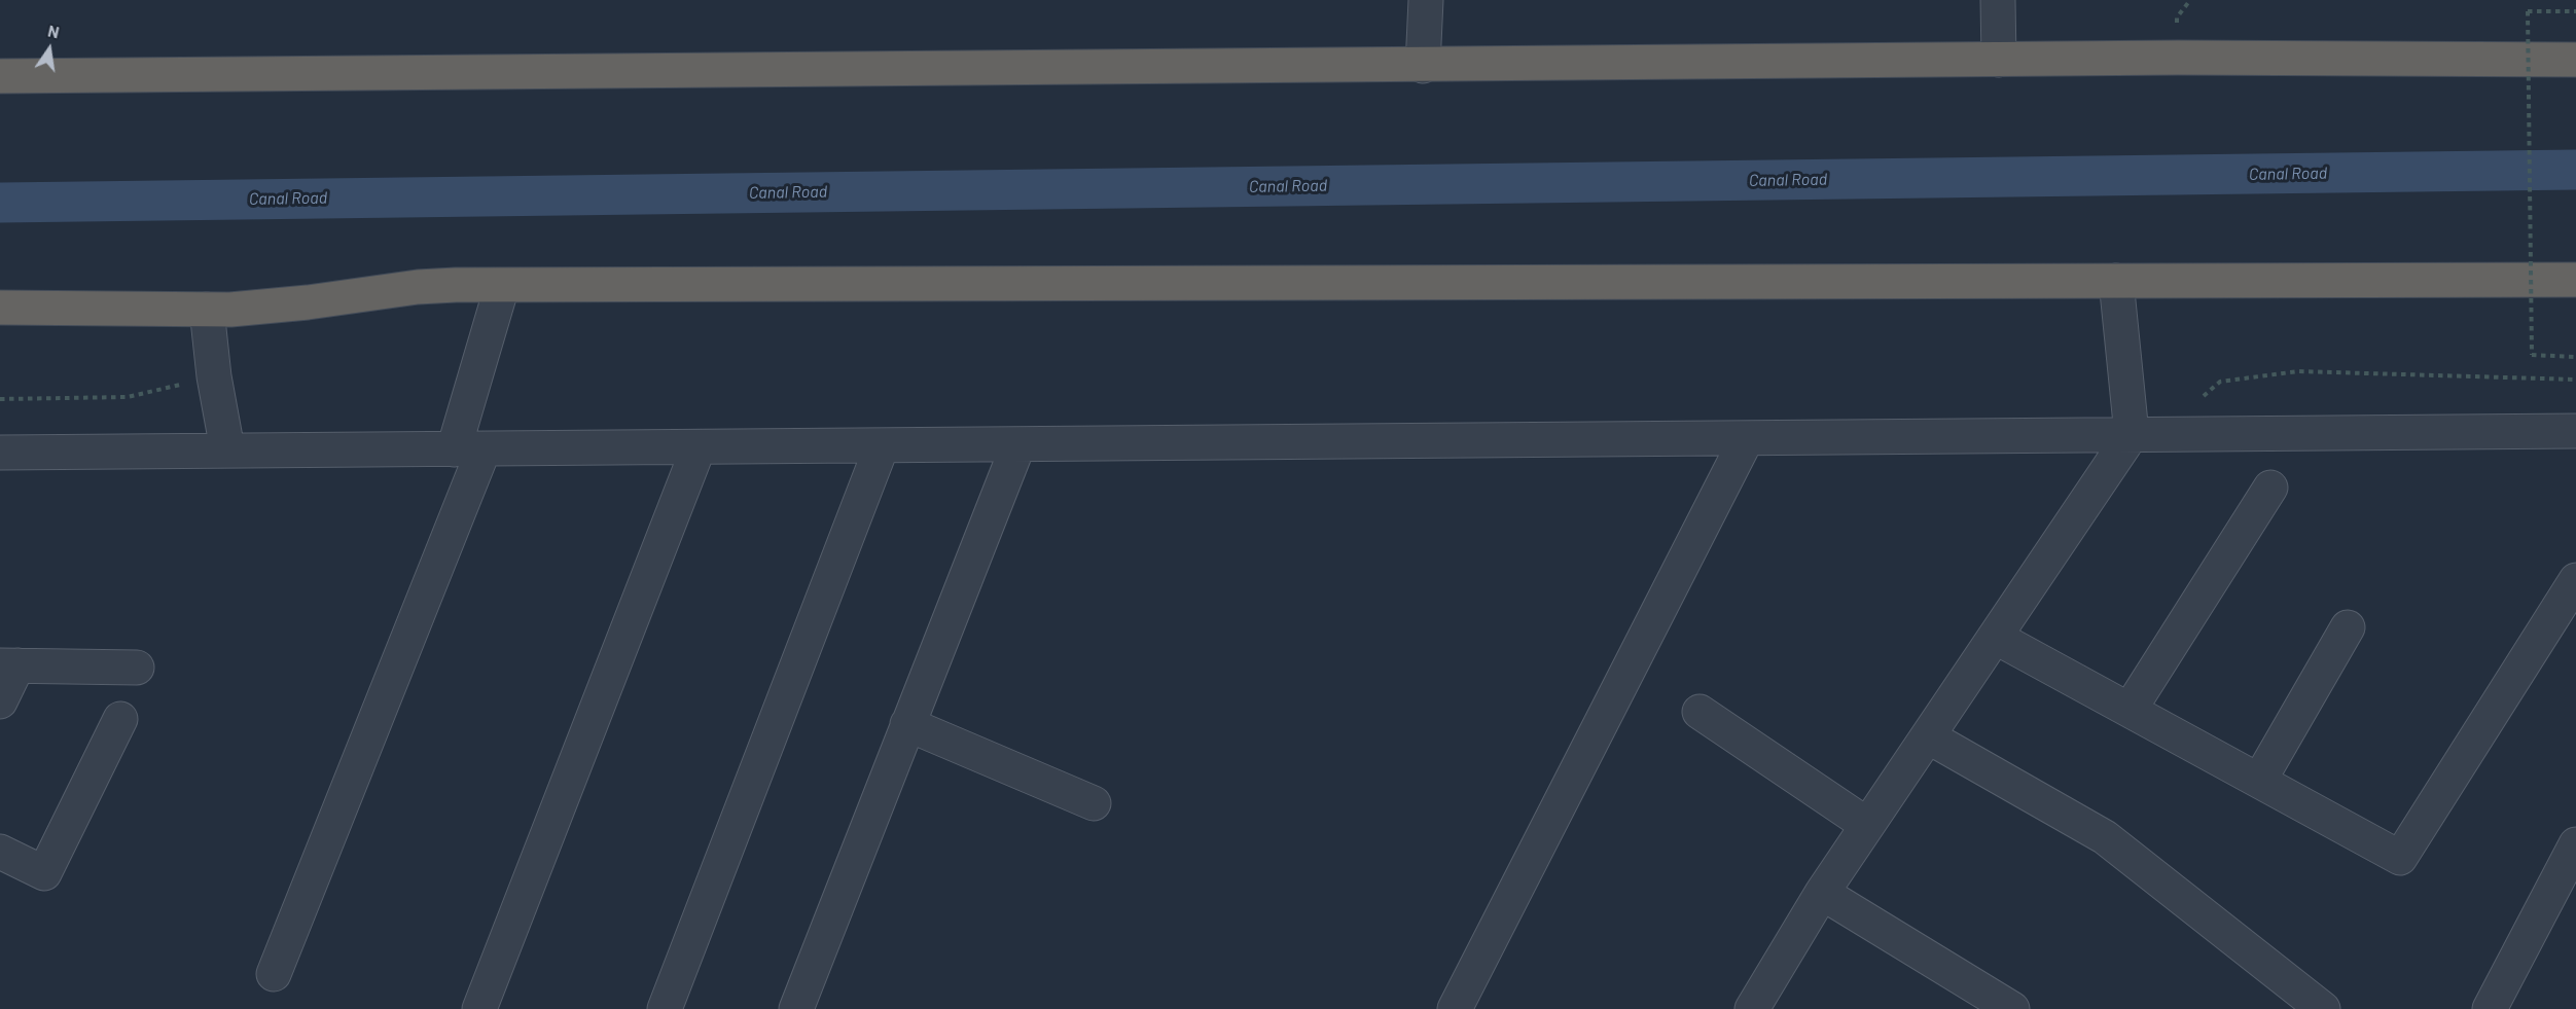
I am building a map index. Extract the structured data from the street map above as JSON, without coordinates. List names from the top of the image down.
{
  "water": ["Canal Road"],
  "north": "top"
}
